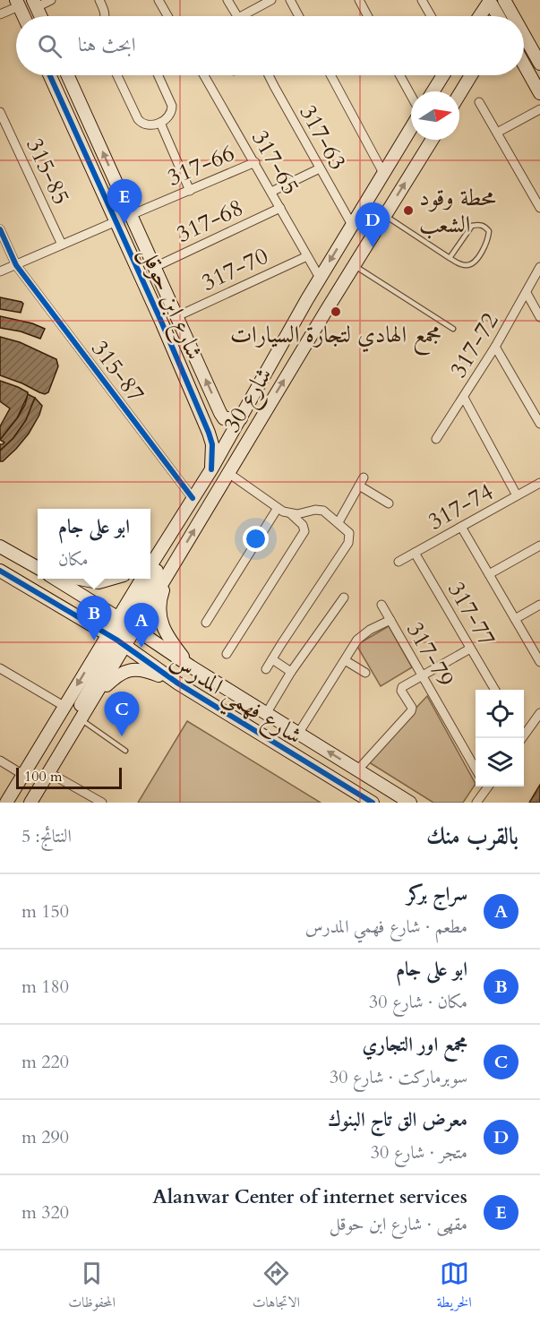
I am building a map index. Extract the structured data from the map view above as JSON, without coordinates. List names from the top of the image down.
{
  "streets": {
    "main road": ["شارع ابن حوقل", "شارع 30", "شارع فهمي المدرس"],
    "street": [
      "317-63",
      "317-65",
      "317-66",
      "315-85",
      "317-68",
      "317-70",
      "317-72",
      "315-87",
      "317-74",
      "317-77",
      "317-79"
    ]
  },
  "crossings": [
    ["317-63", "شارع 30"],
    ["317-65", "317-66"],
    ["317-65", "317-68"],
    ["317-65", "317-70"],
    ["317-65", "شارع 30"],
    ["317-66", "شارع ابن حوقل"],
    ["317-68", "شارع ابن حوقل"],
    ["317-70", "شارع ابن حوقل"],
    ["شارع ابن حوقل", "شارع 30"],
    ["315-87", "شارع 30"],
    ["شارع 30", "شارع فهمي المدرس"],
    ["317-74", "317-77"]
  ],
  "places": ["محطة وقود الشعب", "مجمع الهادي لتجارة السيارات"],
  "scale_bar": "100 m",
  "north": "right",
  "page": {
    "search": "ابحث هنا",
    "pins": [
      "E",
      "D",
      "B",
      "A",
      "C"
    ],
    "popup": ["ابو علی جام", "مكان"],
    "scale": "100 m",
    "heading": ["بالقرب منك", "النتائج: 5"],
    "list": [
      {
        "mark": "A",
        "name": "سراج بركر",
        "note": "مطعم · شارع فهمي المدرس",
        "value": "150 m"
      },
      {
        "mark": "B",
        "name": "ابو علی جام",
        "note": "مكان · شارع 30",
        "value": "180 m"
      },
      {
        "mark": "C",
        "name": "مجمع اور التجاري",
        "note": "سوبرماركت · شارع 30",
        "value": "220 m"
      },
      {
        "mark": "D",
        "name": "معرض الق تاج البنوك",
        "note": "متجر · شارع 30",
        "value": "290 m"
      },
      {
        "mark": "E",
        "name": "Alanwar Center of internet services",
        "note": "مقهى · شارع ابن حوقل",
        "value": "320 m"
      }
    ],
    "nav": ["الخريطة", "الاتجاهات", "المحفوظات"]
  }
}
